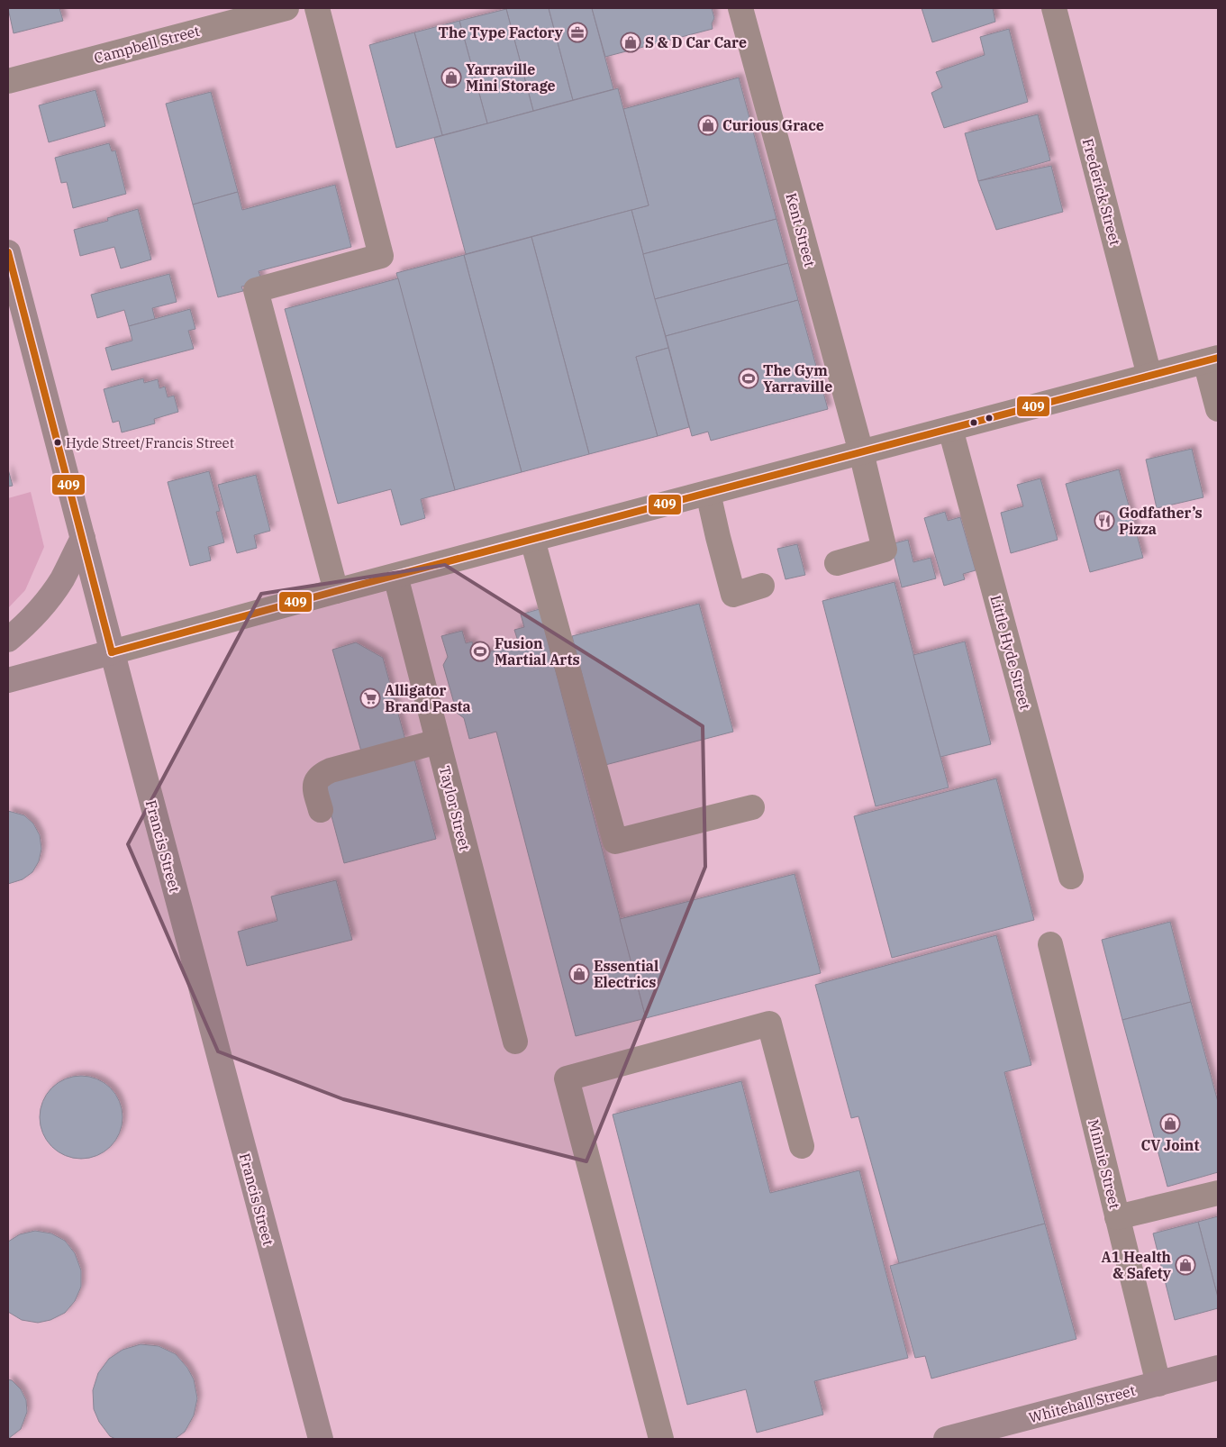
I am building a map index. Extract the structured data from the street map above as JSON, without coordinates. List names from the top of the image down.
{
  "streets": {
    "main road": ["Francis Street", "Whitehall Street"],
    "street": [
      "Campbell Street",
      "Frederick Street",
      "Kent Street",
      "Little Hyde Street",
      "Taylor Street",
      "Minnie Street"
    ]
  },
  "crossings": [
    ["Minnie Street", "Whitehall Street"]
  ],
  "places": {
    "office": ["The Type Factory"],
    "shop": [
      "S & D Car Care",
      "Yarraville Mini Storage",
      "Curious Grace",
      "Essential Electrics",
      "CV Joint",
      "A1 Health & Safety"
    ],
    "sports": ["The Gym Yarraville", "Fusion Martial Arts"],
    "other": ["Hyde Street/Francis Street"],
    "restaurant": ["Godfather’s Pizza"],
    "supermarket": ["Alligator Brand Pasta"]
  },
  "lines": ["transit line 409"]
}
